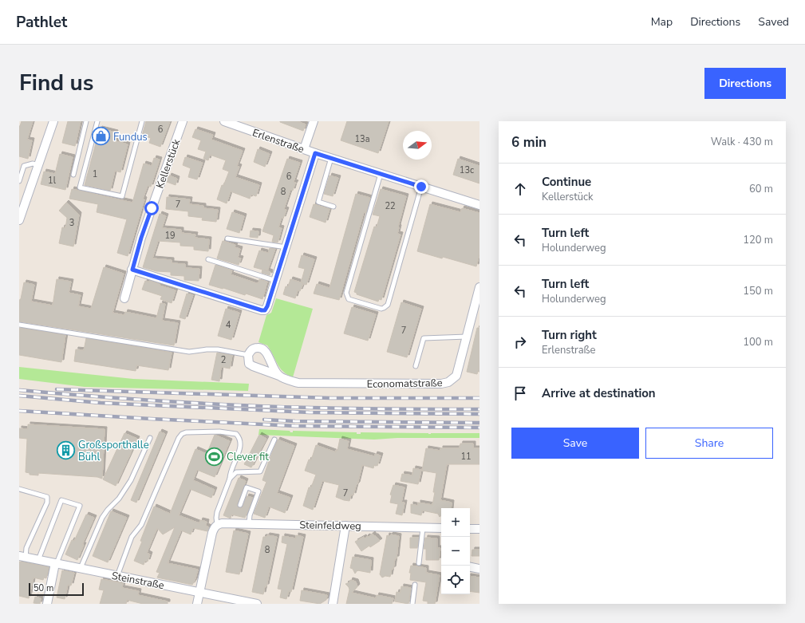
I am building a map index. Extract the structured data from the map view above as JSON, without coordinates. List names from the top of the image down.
{
  "streets": {
    "street": [
      "Erlenstraße",
      "Kellerstück",
      "Economatstraße",
      "Steinfeldweg",
      "Steinstraße"
    ]
  },
  "places": {
    "shop": ["Fundus"],
    "building": ["Großsporthalle Bühl"],
    "sports": ["Clever fit"]
  },
  "house_numbers": [
    "6",
    "13a",
    "13c",
    "1",
    "6",
    "1l",
    "8",
    "7",
    "22",
    "3",
    "19",
    "4",
    "7",
    "2",
    "11",
    "7",
    "8"
  ],
  "scale_bar": "50 m",
  "north": "right",
  "page": {
    "header": "Pathlet",
    "nav": ["Map", "Directions", "Saved"],
    "title": "Find us",
    "buttons": [
      "Directions",
      ["Save", "Share"]
    ],
    "heading": ["6 min", "Walk · 430 m"],
    "list": [
      ["Continue", "Kellerstück", "60 m"],
      ["Turn left", "Holunderweg", "120 m"],
      ["Turn left", "Holunderweg", "150 m"],
      ["Turn right", "Erlenstraße", "100 m"],
      "Arrive at destination"
    ],
    "map_buttons": ["+", "−"],
    "scale": "50 m"
  }
}
